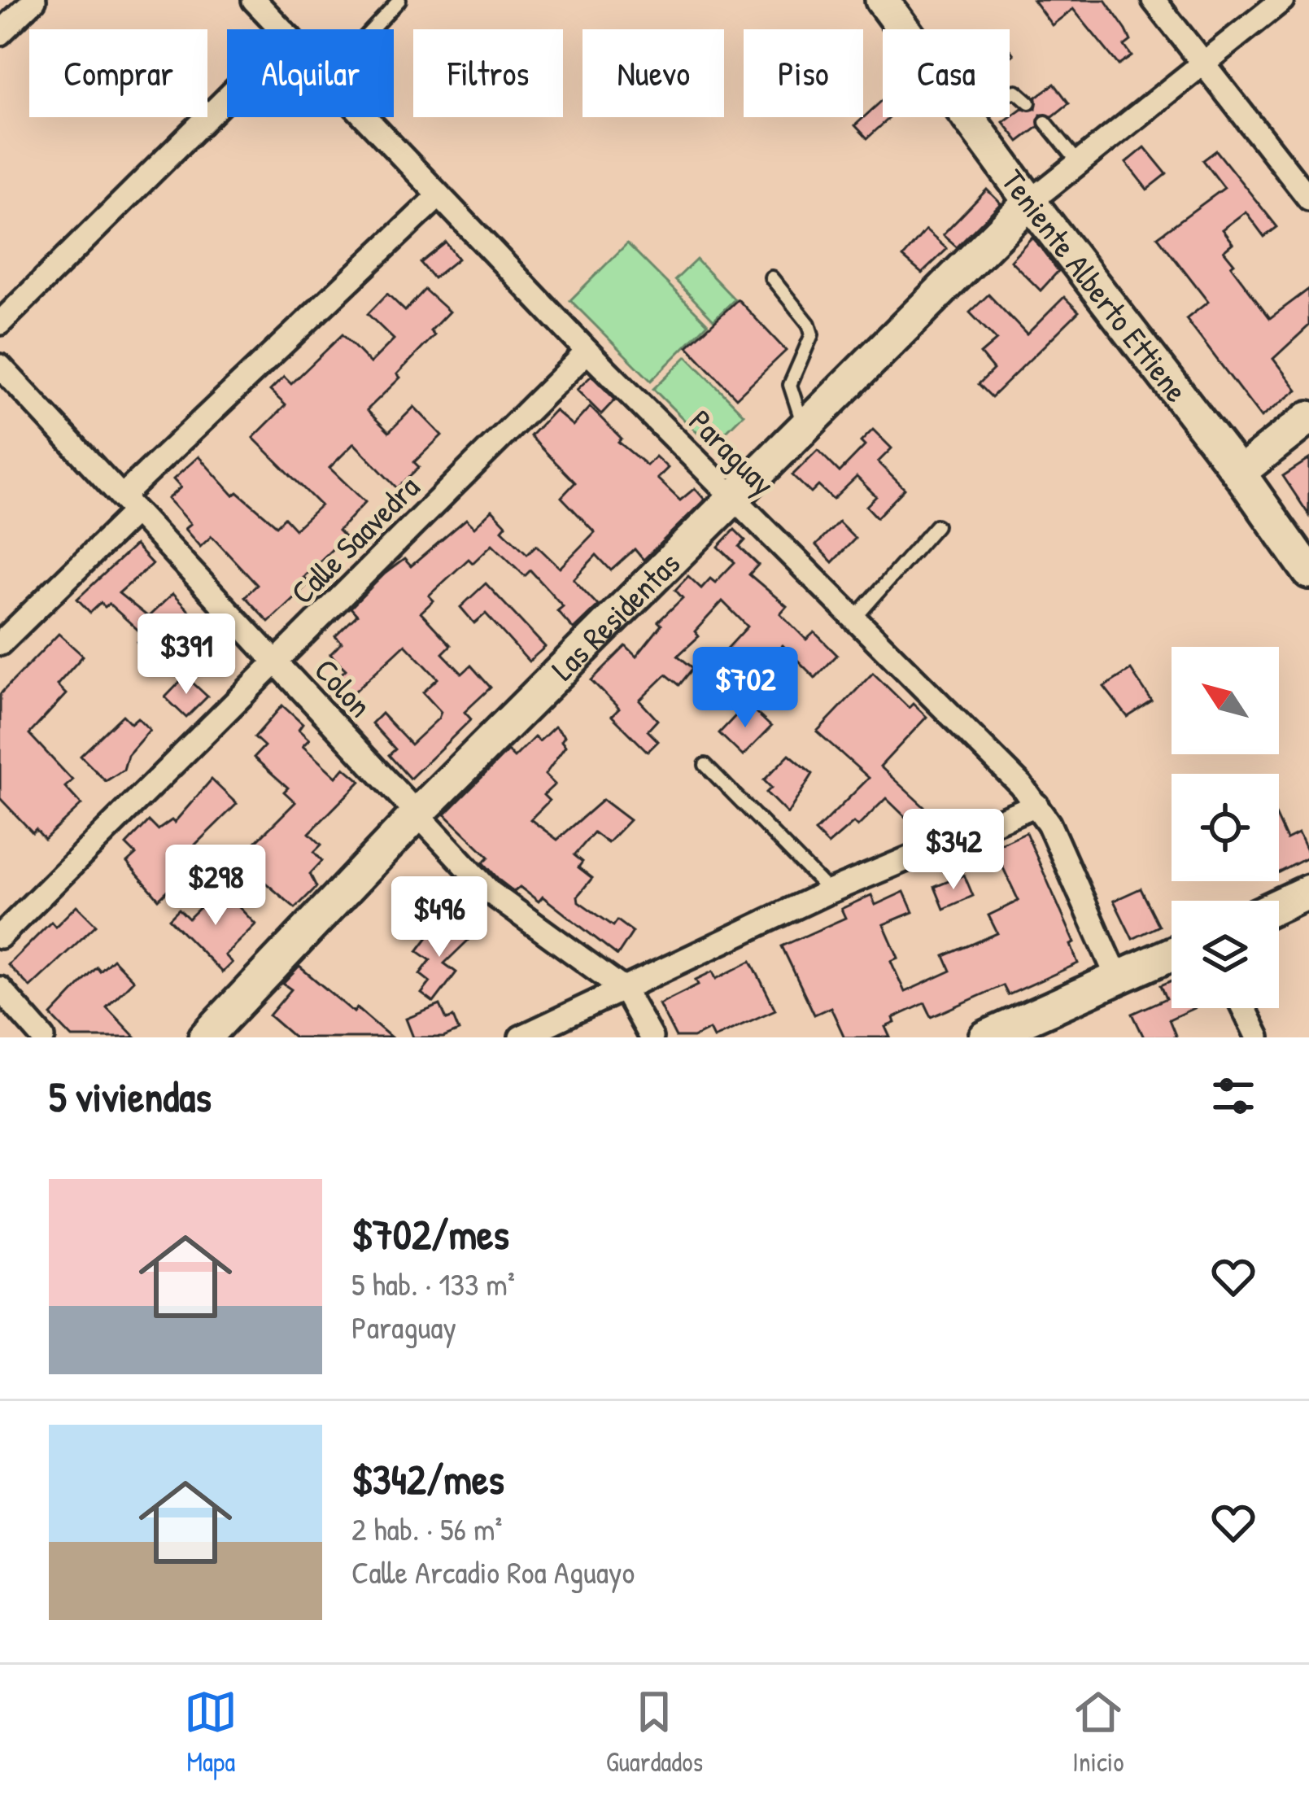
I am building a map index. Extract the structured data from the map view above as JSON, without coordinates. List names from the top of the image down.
{
  "streets": {
    "main road": ["Teniente Alberto Ettiene", "Las Residentas"],
    "street": ["Paraguay", "Calle Saavedra", "Colon"]
  },
  "crossings": [
    ["Teniente Alberto Ettiene", "Las Residentas"],
    ["Paraguay", "Calle Saavedra"],
    ["Paraguay", "Las Residentas"],
    ["Calle Saavedra", "Colon"],
    ["Las Residentas", "Colon"]
  ],
  "north": "top left",
  "page": {
    "chip": [
      "Comprar",
      "Alquilar",
      "Filtros",
      "Nuevo",
      "Piso",
      "Casa"
    ],
    "price": [
      "$391",
      "$702",
      "$342",
      "$298",
      "$496"
    ],
    "heading": "5 viviendas",
    "list": [
      {
        "name": "$702/mes",
        "note": "5 hab. · 133 m² · Paraguay"
      },
      {
        "name": "$342/mes",
        "note": "2 hab. · 56 m² · Calle Arcadio Roa Aguayo"
      }
    ],
    "tabs": ["Mapa", "Guardados", "Inicio"]
  }
}
